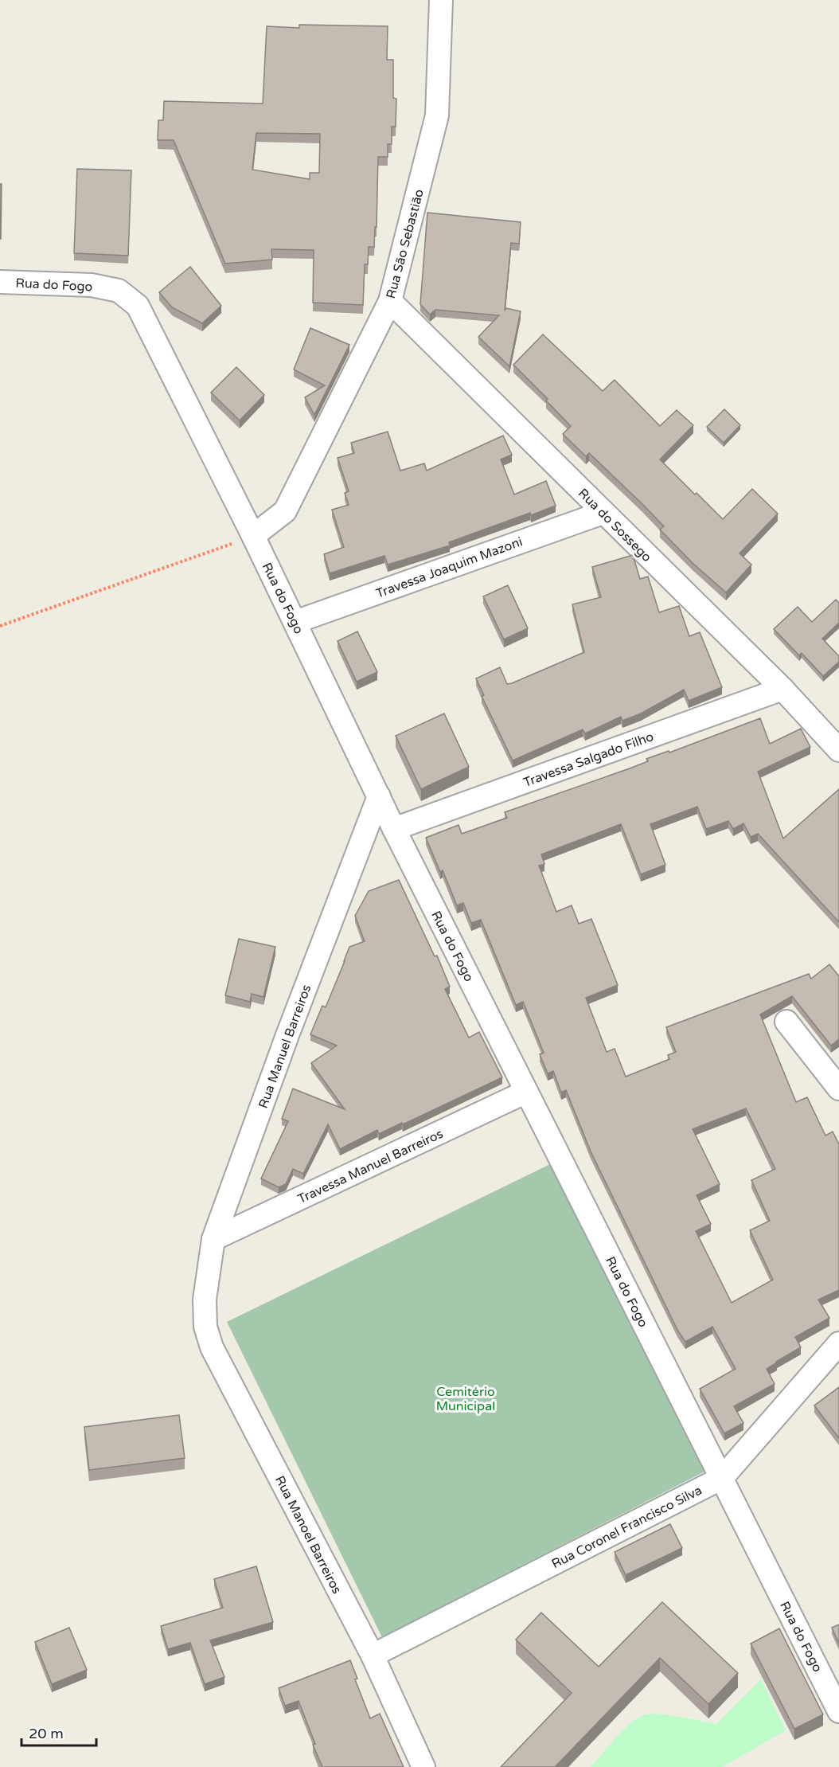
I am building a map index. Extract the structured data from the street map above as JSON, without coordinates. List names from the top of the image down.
{
  "streets": {
    "street": [
      "Rua São Sebastião",
      "Rua do Fogo",
      "Rua do Sossego",
      "Travessa Joaquim Mazoni",
      "Travessa Salgado Filho",
      "Rua Manuel Barreiros",
      "Travessa Manuel Barreiros",
      "Rua Coronel Francisco Silva",
      "Rua Manoel Barreiros"
    ]
  },
  "crossings": [
    ["Rua São Sebastião", "Rua do Fogo"],
    ["Rua São Sebastião", "Rua do Sossego"],
    ["Rua do Fogo", "Travessa Joaquim Mazoni"],
    ["Rua do Fogo", "Travessa Salgado Filho"],
    ["Rua do Fogo", "Rua Manuel Barreiros"],
    ["Rua do Fogo", "Travessa Manuel Barreiros"],
    ["Rua do Fogo", "Rua Coronel Francisco Silva"],
    ["Rua do Sossego", "Travessa Joaquim Mazoni"],
    ["Rua do Sossego", "Travessa Salgado Filho"],
    ["Rua Manuel Barreiros", "Travessa Manuel Barreiros"],
    ["Rua Manuel Barreiros", "Rua Manoel Barreiros"],
    ["Rua Coronel Francisco Silva", "Rua Manoel Barreiros"]
  ],
  "parks": ["Cemitério Municipal"],
  "scale_bar": "20 m"
}
